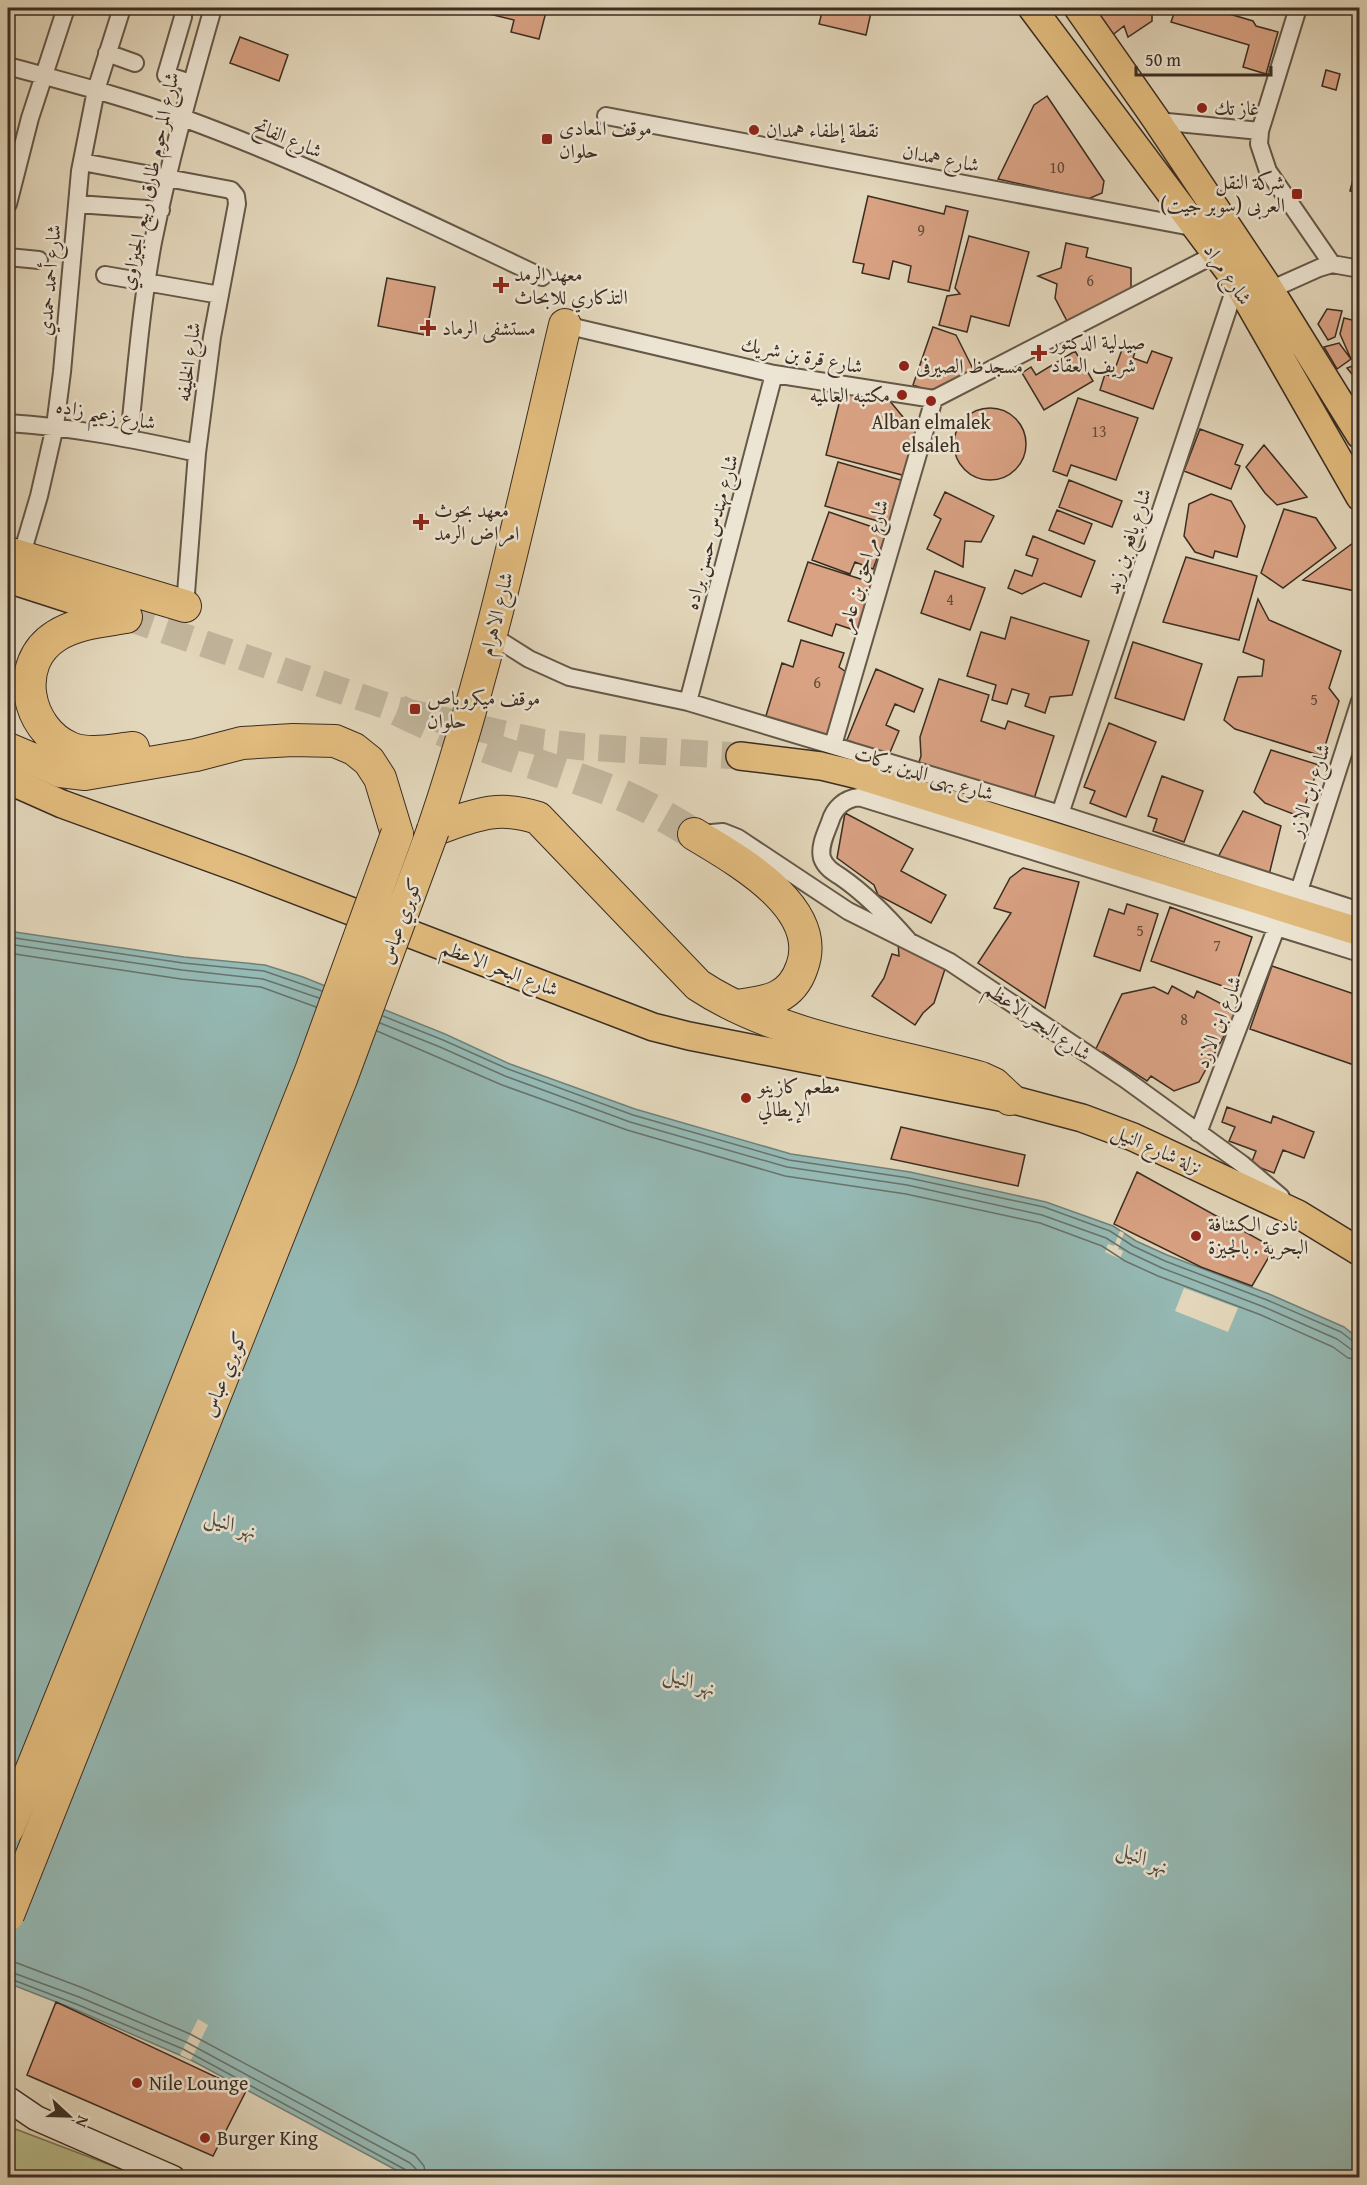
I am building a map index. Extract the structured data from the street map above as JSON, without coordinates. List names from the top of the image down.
{
  "streets": {
    "highway": ["شارع الاهرام", "كوبري عباس"],
    "main road": [
      "شارع مراد",
      "شارع بهى الدين بركات",
      "شارع البحر الاعظم",
      "نزلة شارع النيل"
    ],
    "street": [
      "شارع الفاتح",
      "شارع همدان",
      "شارع المرحوم طارق ربيع الجيزاوي",
      "شارع أحمد حمدي",
      "شارع قرة بن شريك",
      "شارع الخليفه",
      "شارع زعيم زاده",
      "شارع مهندس حسن براده",
      "شارع يافع بن زيد",
      "شارع مراحق بن عامر",
      "شارع ابن الازر",
      "شارع ابن الازد"
    ]
  },
  "crossings": [
    ["شارع الفاتح", "شارع المرحوم طارق ربيع الجيزاوي"],
    ["شارع الفاتح", "شارع أحمد حمدي"],
    ["شارع همدان", "شارع مراد"],
    ["شارع المرحوم طارق ربيع الجيزاوي", "شارع الخليفه"],
    ["شارع المرحوم طارق ربيع الجيزاوي", "شارع زعيم زاده"],
    ["شارع مراد", "شارع يافع بن زيد"],
    ["شارع أحمد حمدي", "شارع الخليفه"],
    ["شارع أحمد حمدي", "شارع زعيم زاده"],
    ["شارع قرة بن شريك", "شارع مهندس حسن براده"],
    ["شارع قرة بن شريك", "شارع مراحق بن عامر"],
    ["شارع قرة بن شريك", "شارع الاهرام"],
    ["شارع الخليفه", "شارع زعيم زاده"],
    ["شارع مهندس حسن براده", "شارع بهى الدين بركات"],
    ["شارع يافع بن زيد", "شارع بهى الدين بركات"],
    ["شارع مراحق بن عامر", "شارع بهى الدين بركات"],
    ["شارع الاهرام", "شارع بهى الدين بركات"],
    ["شارع الاهرام", "كوبري عباس"],
    ["شارع بهى الدين بركات", "شارع ابن الازر"],
    ["شارع البحر الاعظم", "شارع ابن الازد"],
    ["شارع البحر الاعظم", "نزلة شارع النيل"]
  ],
  "water": ["نهر النيل"],
  "places": {
    "other": [
      "غاز تك",
      "نقطة إطفاء همدان",
      "مسجدظ الصيرفى",
      "مكتبه العالميه",
      "Alban elmalek elsaleh",
      "مطعم كازينو الإيطالي",
      "نادى الكشافة البحرية . بالجيزة",
      "Nile Lounge",
      "Burger King"
    ],
    "transit": ["موقف المعادى حلوان", "شركة النقل العربى (سوبر جيت)", "موقف ميكروباص حلوان"],
    "health": [
      "معهد الرمد التذكاري للابحاث",
      "مستشفى الرماد",
      "صيدلية الدكتور شريف العقاد",
      "معهد بحوث امراض الرمد"
    ]
  },
  "house_numbers": [
    "10",
    "9",
    "6",
    "13",
    "4",
    "6",
    "5",
    "5",
    "7",
    "8"
  ],
  "scale_bar": "50 m",
  "north": "right"
}
